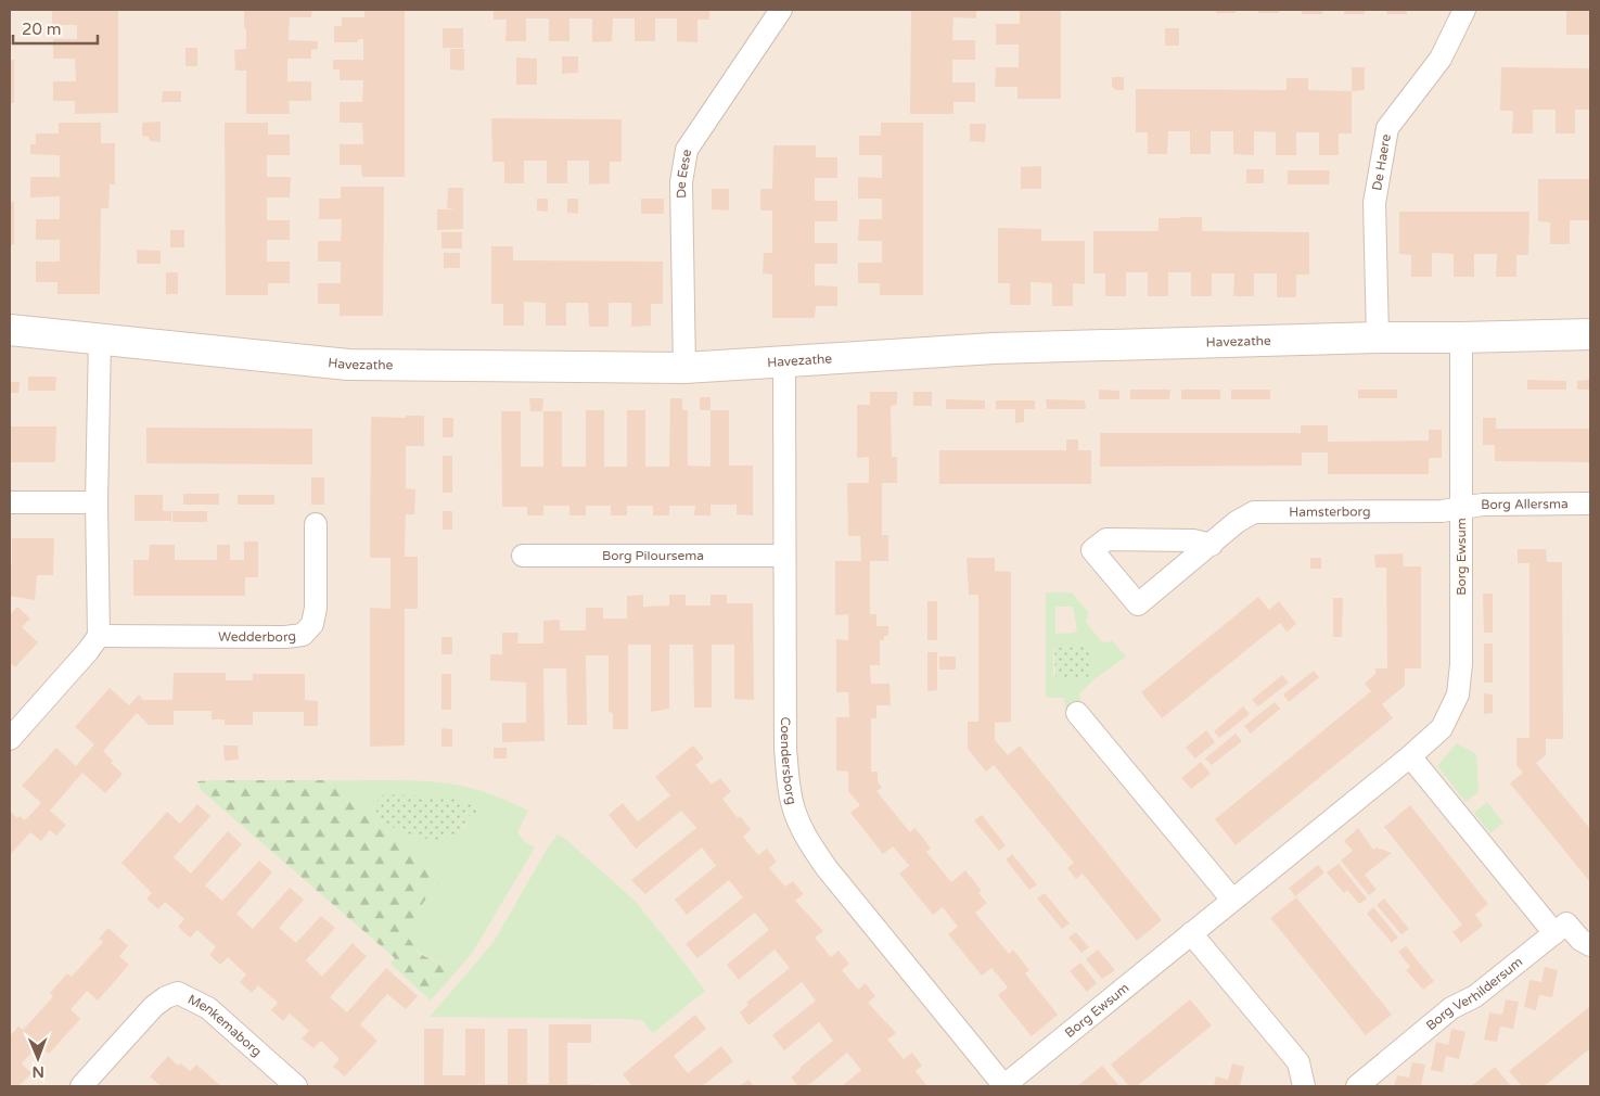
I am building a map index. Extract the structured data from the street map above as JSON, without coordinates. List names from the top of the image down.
{
  "streets": {
    "street": [
      "De Haere",
      "De Eese",
      "Havezathe",
      "Borg Allersma",
      "Hamsterborg",
      "Borg Piloursema",
      "Borg Ewsum",
      "Wedderborg",
      "Coendersborg",
      "Borg Verhildersum",
      "Menkemaborg"
    ]
  },
  "crossings": [
    ["De Haere", "Havezathe"],
    ["De Eese", "Havezathe"],
    ["Havezathe", "Borg Ewsum"],
    ["Havezathe", "Coendersborg"],
    ["Borg Allersma", "Hamsterborg"],
    ["Borg Allersma", "Borg Ewsum"],
    ["Hamsterborg", "Borg Ewsum"],
    ["Borg Piloursema", "Coendersborg"],
    ["Borg Ewsum", "Coendersborg"]
  ],
  "scale_bar": "20 m",
  "north": "bottom"
}
